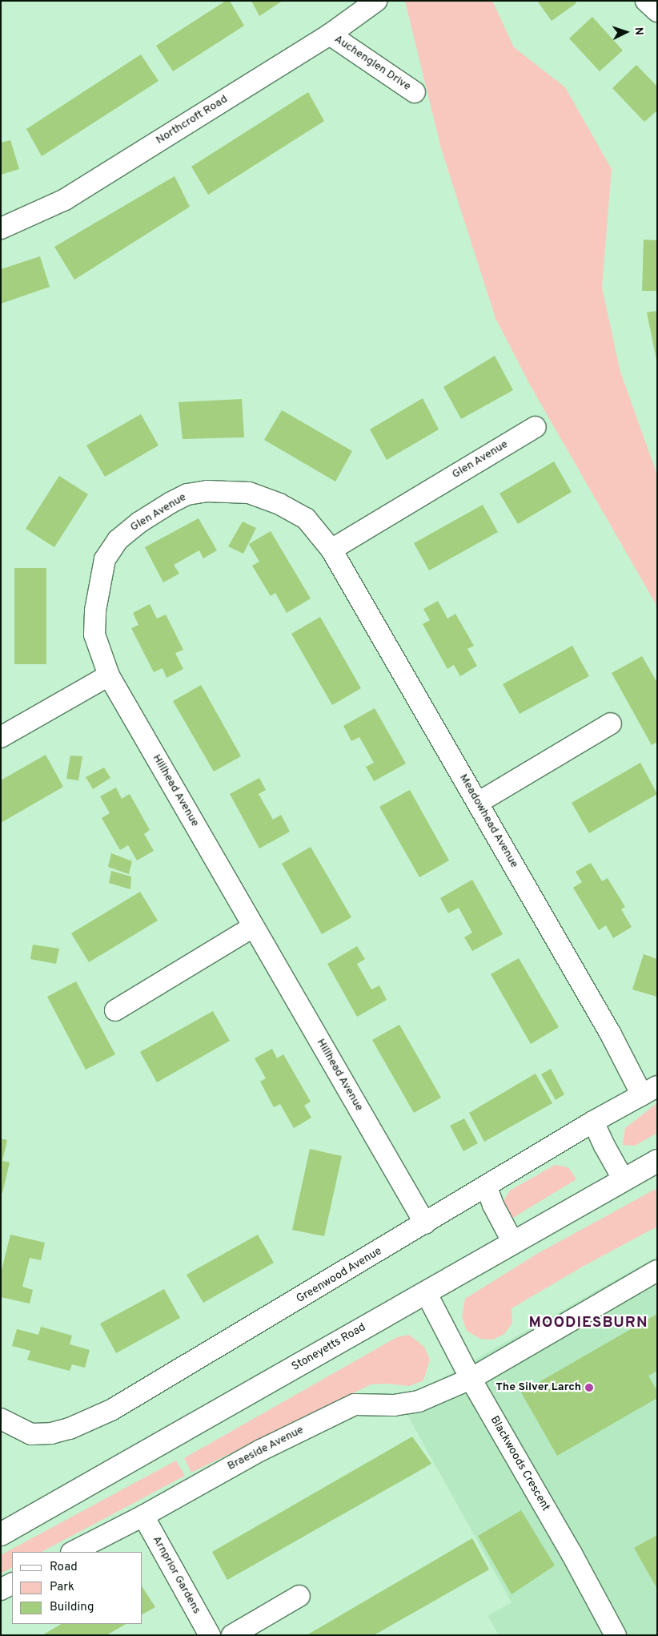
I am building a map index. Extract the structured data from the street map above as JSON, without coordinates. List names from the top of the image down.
{
  "streets": {
    "street": [
      "Auchenglen Drive",
      "Northcroft Road",
      "Glen Avenue",
      "Hillhead Avenue",
      "Meadowhead Avenue",
      "Greenwood Avenue",
      "Stoneyetts Road",
      "Braeside Avenue",
      "Blackwoods Crescent",
      "Arnprior Gardens"
    ]
  },
  "crossings": [
    ["Auchenglen Drive", "Northcroft Road"],
    ["Glen Avenue", "Hillhead Avenue"],
    ["Glen Avenue", "Meadowhead Avenue"],
    ["Hillhead Avenue", "Greenwood Avenue"],
    ["Meadowhead Avenue", "Greenwood Avenue"],
    ["Stoneyetts Road", "Blackwoods Crescent"],
    ["Braeside Avenue", "Blackwoods Crescent"],
    ["Braeside Avenue", "Arnprior Gardens"]
  ],
  "districts": ["MOODIESBURN"],
  "places": ["The Silver Larch"],
  "legend": ["Road", "Park", "Building"],
  "north": "right"
}
